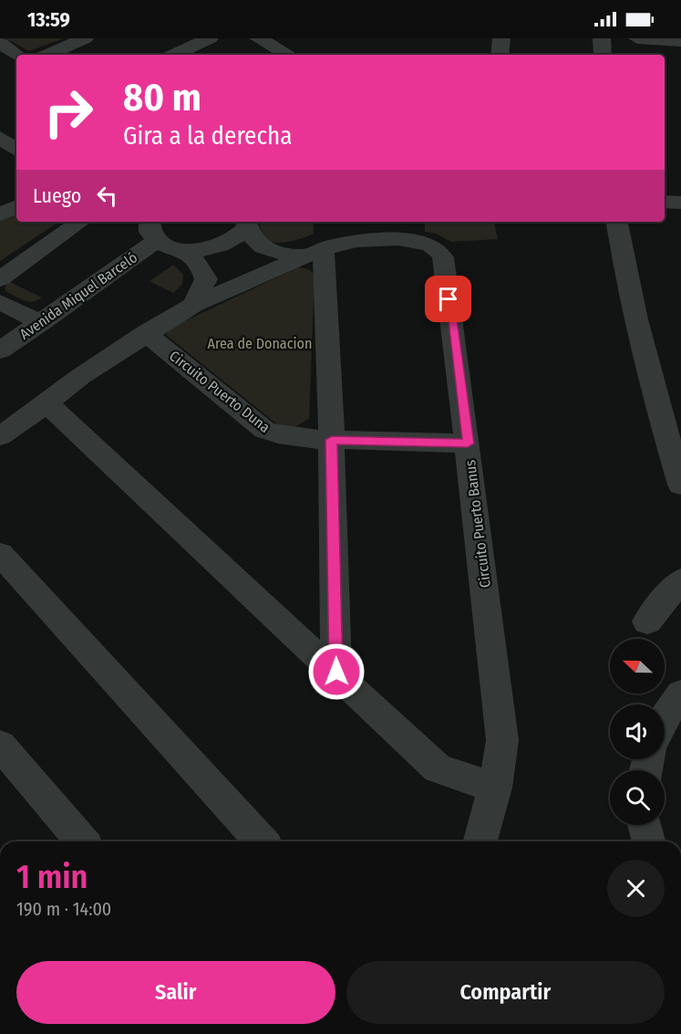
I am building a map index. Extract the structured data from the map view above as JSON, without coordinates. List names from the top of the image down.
{
  "streets": {
    "street": ["Avenida Miquel Barceló", "Circuito Puerto Duna", "Circuito Puerto Banus"]
  },
  "crossings": [
    ["Circuito Puerto Duna", "Circuito Puerto Banus"]
  ],
  "parks": ["Area de Donacion"],
  "north": "left",
  "page": {
    "status": "13:59",
    "turn": ["80 m", "Gira a la derecha"],
    "then": "Luego",
    "heading": ["1 min", "190 m · 14:00"],
    "buttons": ["Salir", "Compartir"]
  }
}
